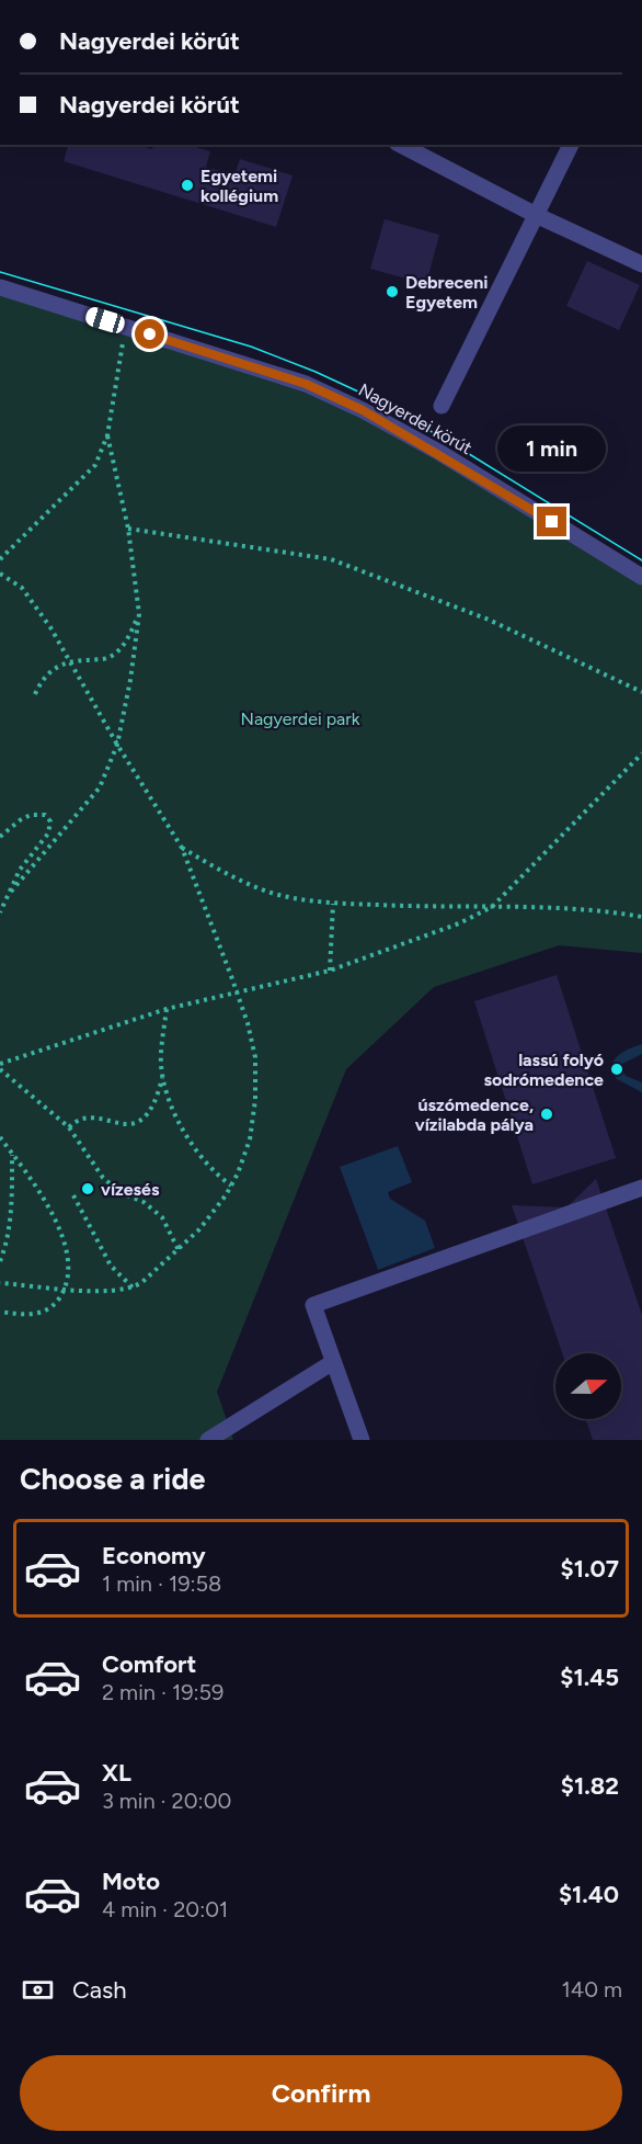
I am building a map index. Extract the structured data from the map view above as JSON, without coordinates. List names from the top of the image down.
{
  "streets": {
    "street": ["Nagyerdei körút"]
  },
  "parks": ["Nagyerdei park"],
  "places": [
    "Egyetemi kollégium",
    "Debreceni Egyetem",
    "lassú folyó sodrómedence",
    "úszómedence, vízilabda pálya",
    "vízesés"
  ],
  "north": "right",
  "page": {
    "banner": ["Nagyerdei körút", "Nagyerdei körút"],
    "bubble": "1 min",
    "heading": "Choose a ride",
    "list": [
      {
        "name": "Economy",
        "note": "1 min · 19:58",
        "value": "$1.07"
      },
      {
        "name": "Comfort",
        "note": "2 min · 19:59",
        "value": "$1.45"
      },
      {
        "name": "XL",
        "note": "3 min · 20:00",
        "value": "$1.82"
      },
      {
        "name": "Moto",
        "note": "4 min · 20:01",
        "value": "$1.40"
      }
    ],
    "pay": ["Cash", "140 m"],
    "buttons": "Confirm"
  }
}
